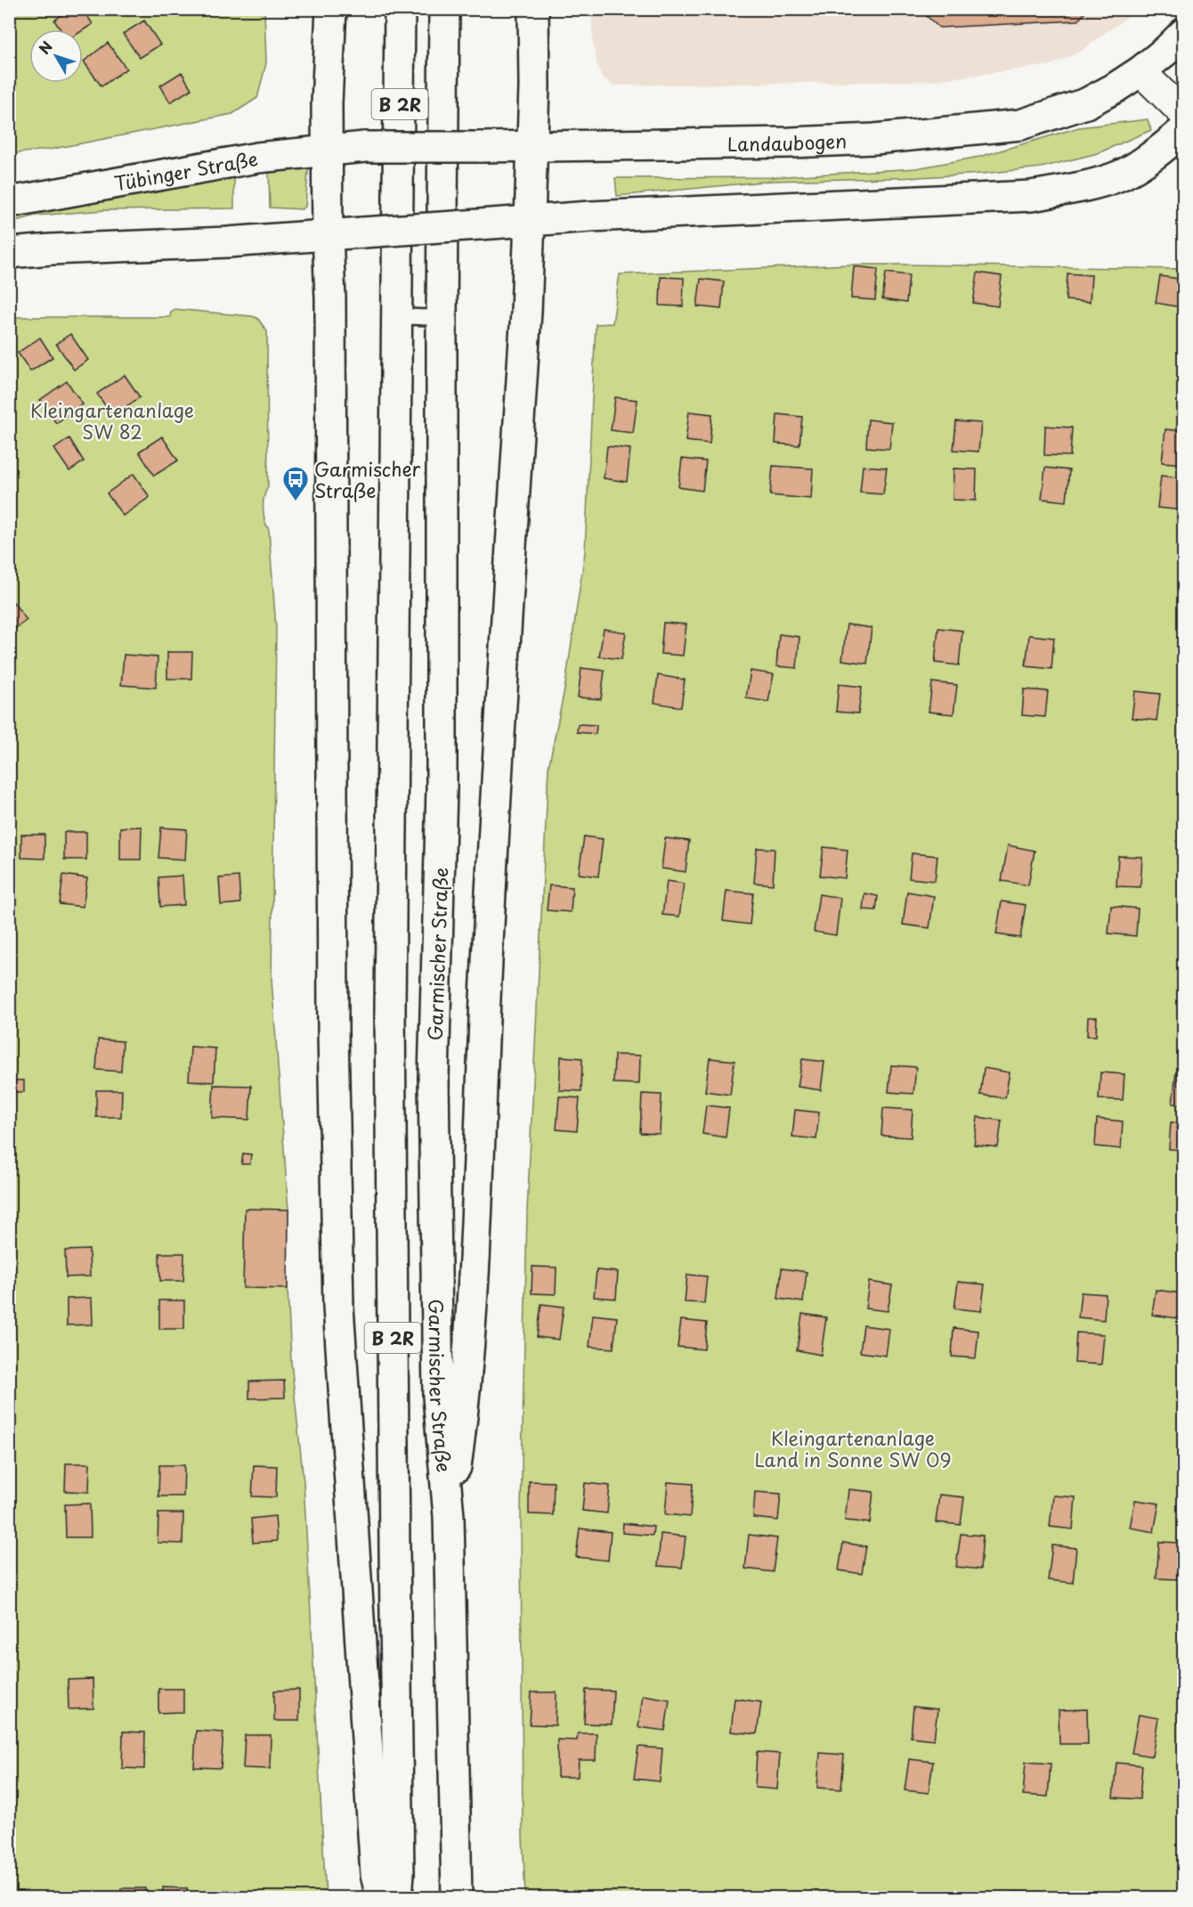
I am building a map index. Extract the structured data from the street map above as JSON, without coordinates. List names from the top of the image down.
{
  "streets": {
    "main road": [
      "B 2R",
      "Landaubogen",
      "Tübinger Straße",
      "Garmischer Straße"
    ]
  },
  "crossings": [
    ["Landaubogen", "Tübinger Straße"]
  ],
  "parks": ["Kleingartenanlage SW 82", "Kleingartenanlage Land in Sonne SW 09"],
  "places": {
    "bus stop": ["Garmischer Straße"]
  },
  "north": "top left"
}
